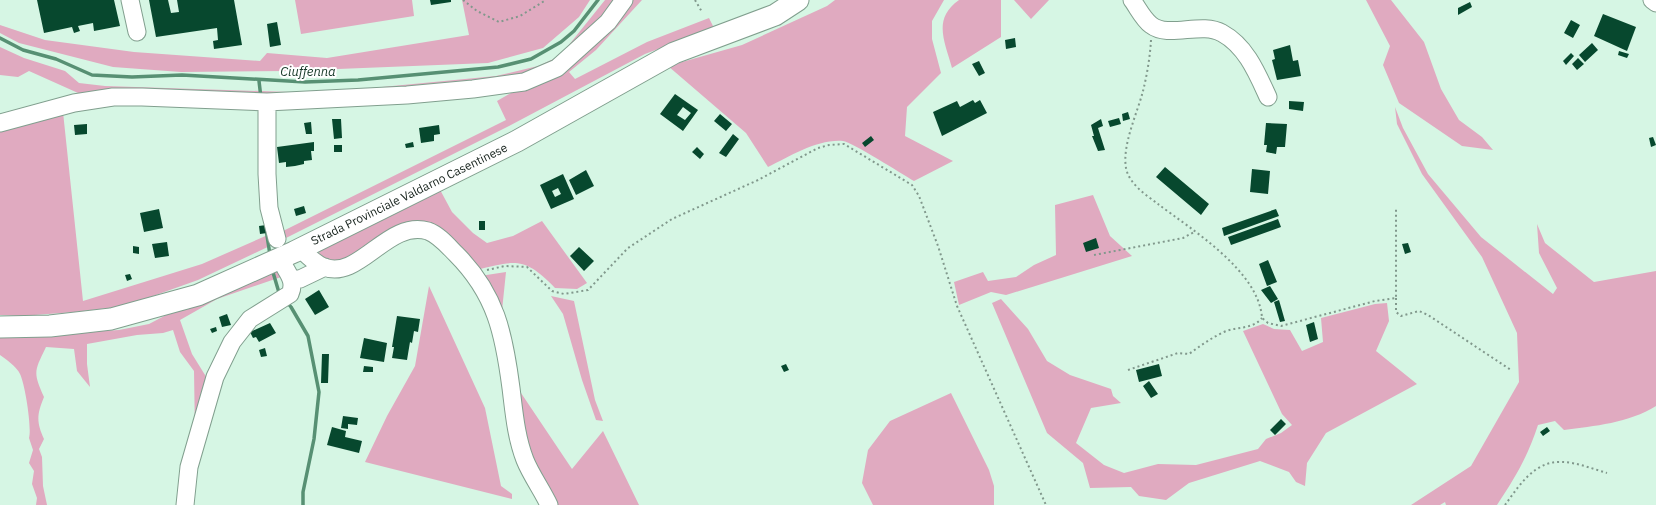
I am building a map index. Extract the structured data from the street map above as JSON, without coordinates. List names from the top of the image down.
{
  "streets": {
    "main road": ["Strada Provinciale Valdarno Casentinese"]
  },
  "water": ["Ciuffenna"]
}
